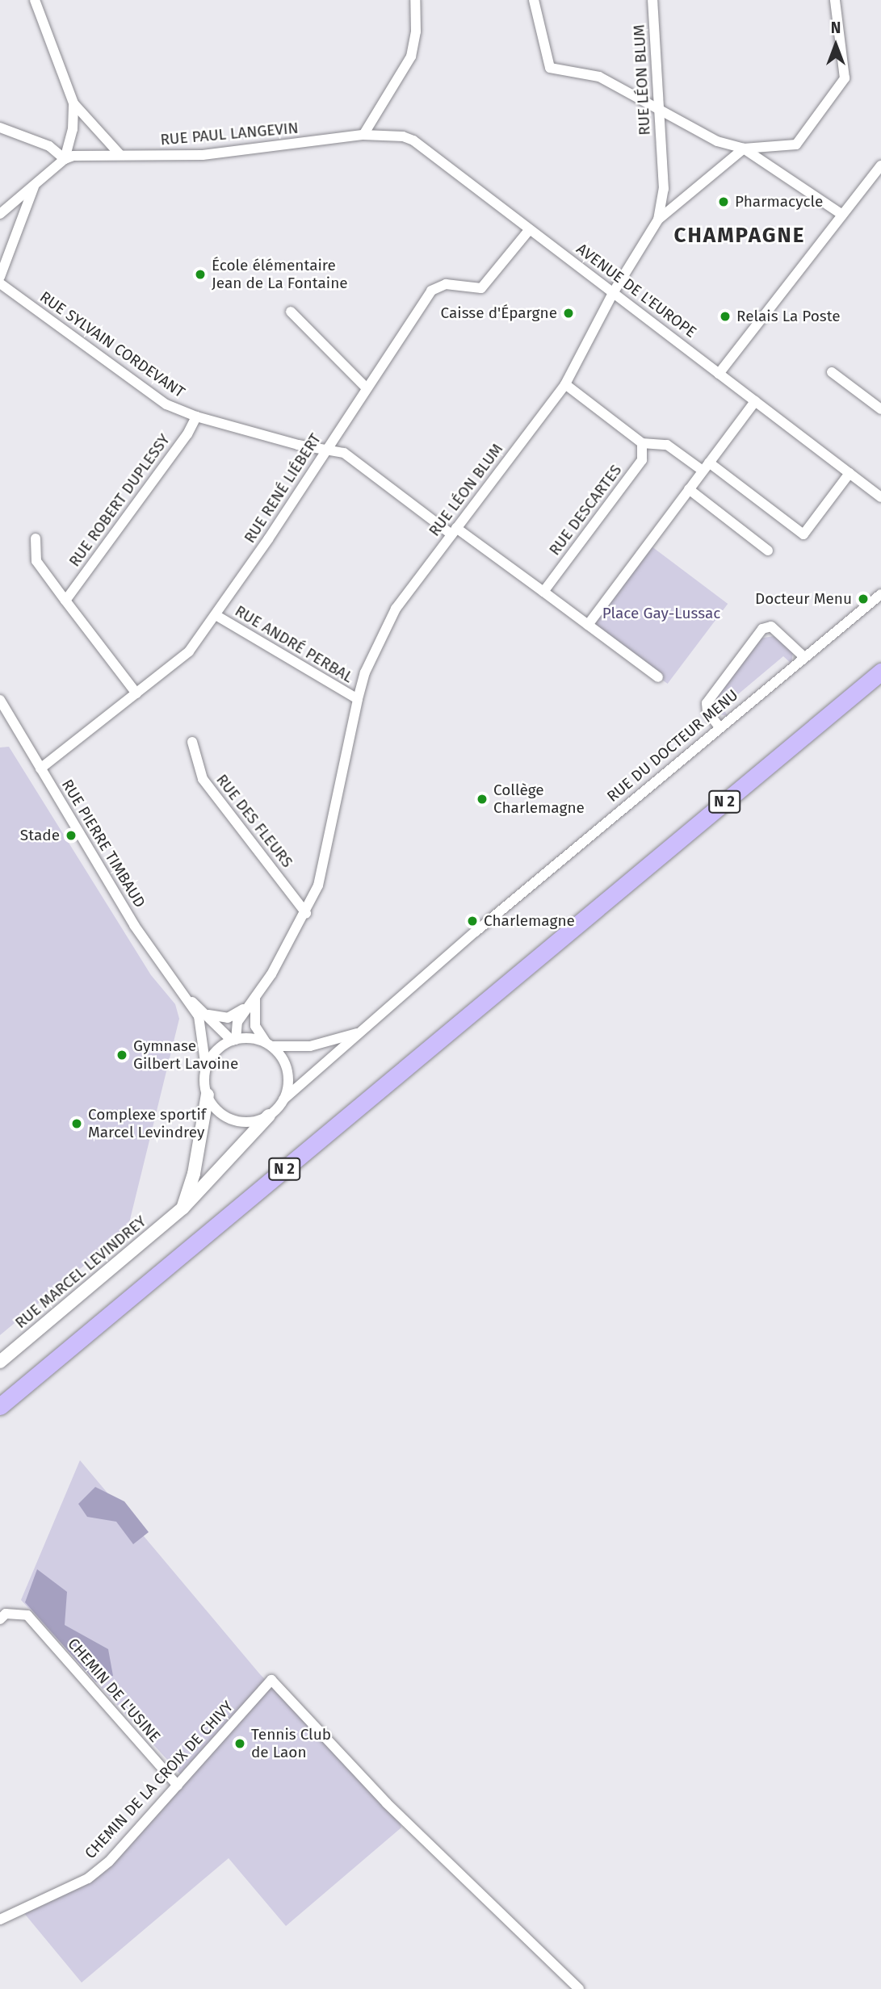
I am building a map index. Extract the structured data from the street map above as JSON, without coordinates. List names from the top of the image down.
{
  "streets": {
    "main road": ["N 2"],
    "street": [
      "RUE LÉON BLUM",
      "RUE PAUL LANGEVIN",
      "AVENUE DE L'EUROPE",
      "RUE SYLVAIN CORDEVANT",
      "RUE RENÉ LIÉBERT",
      "RUE ROBERT DUPLESSY",
      "RUE DESCARTES",
      "RUE ANDRÉ PERBAL",
      "RUE DU DOCTEUR MENU",
      "RUE DES FLEURS",
      "RUE PIERRE TIMBAUD",
      "RUE MARCEL LEVINDREY",
      "CHEMIN DE L'USINE",
      "CHEMIN DE LA CROIX DE CHIVY"
    ]
  },
  "crossings": [
    ["RUE LÉON BLUM", "AVENUE DE L'EUROPE"],
    ["RUE LÉON BLUM", "RUE SYLVAIN CORDEVANT"],
    ["RUE LÉON BLUM", "RUE ANDRÉ PERBAL"],
    ["RUE LÉON BLUM", "RUE DU DOCTEUR MENU"],
    ["RUE LÉON BLUM", "RUE DES FLEURS"],
    ["RUE LÉON BLUM", "RUE PIERRE TIMBAUD"],
    ["RUE LÉON BLUM", "RUE MARCEL LEVINDREY"],
    ["RUE PAUL LANGEVIN", "AVENUE DE L'EUROPE"],
    ["AVENUE DE L'EUROPE", "RUE RENÉ LIÉBERT"],
    ["RUE SYLVAIN CORDEVANT", "RUE RENÉ LIÉBERT"],
    ["RUE SYLVAIN CORDEVANT", "RUE ROBERT DUPLESSY"],
    ["RUE RENÉ LIÉBERT", "RUE ANDRÉ PERBAL"],
    ["RUE RENÉ LIÉBERT", "RUE PIERRE TIMBAUD"],
    ["RUE DU DOCTEUR MENU", "RUE PIERRE TIMBAUD"],
    ["RUE DU DOCTEUR MENU", "RUE MARCEL LEVINDREY"],
    ["RUE PIERRE TIMBAUD", "RUE MARCEL LEVINDREY"],
    ["CHEMIN DE L'USINE", "CHEMIN DE LA CROIX DE CHIVY"]
  ],
  "districts": ["CHAMPAGNE"],
  "parks": ["Place Gay-Lussac"],
  "places": [
    "Pharmacycle",
    "École élémentaire Jean de La Fontaine",
    "Caisse d'Épargne",
    "Relais La Poste",
    "Docteur Menu",
    "Collège Charlemagne",
    "Stade",
    "Charlemagne",
    "Gymnase Gilbert Lavoine",
    "Complexe sportif Marcel Levindrey",
    "Tennis Club de Laon"
  ],
  "north": "top"
}
